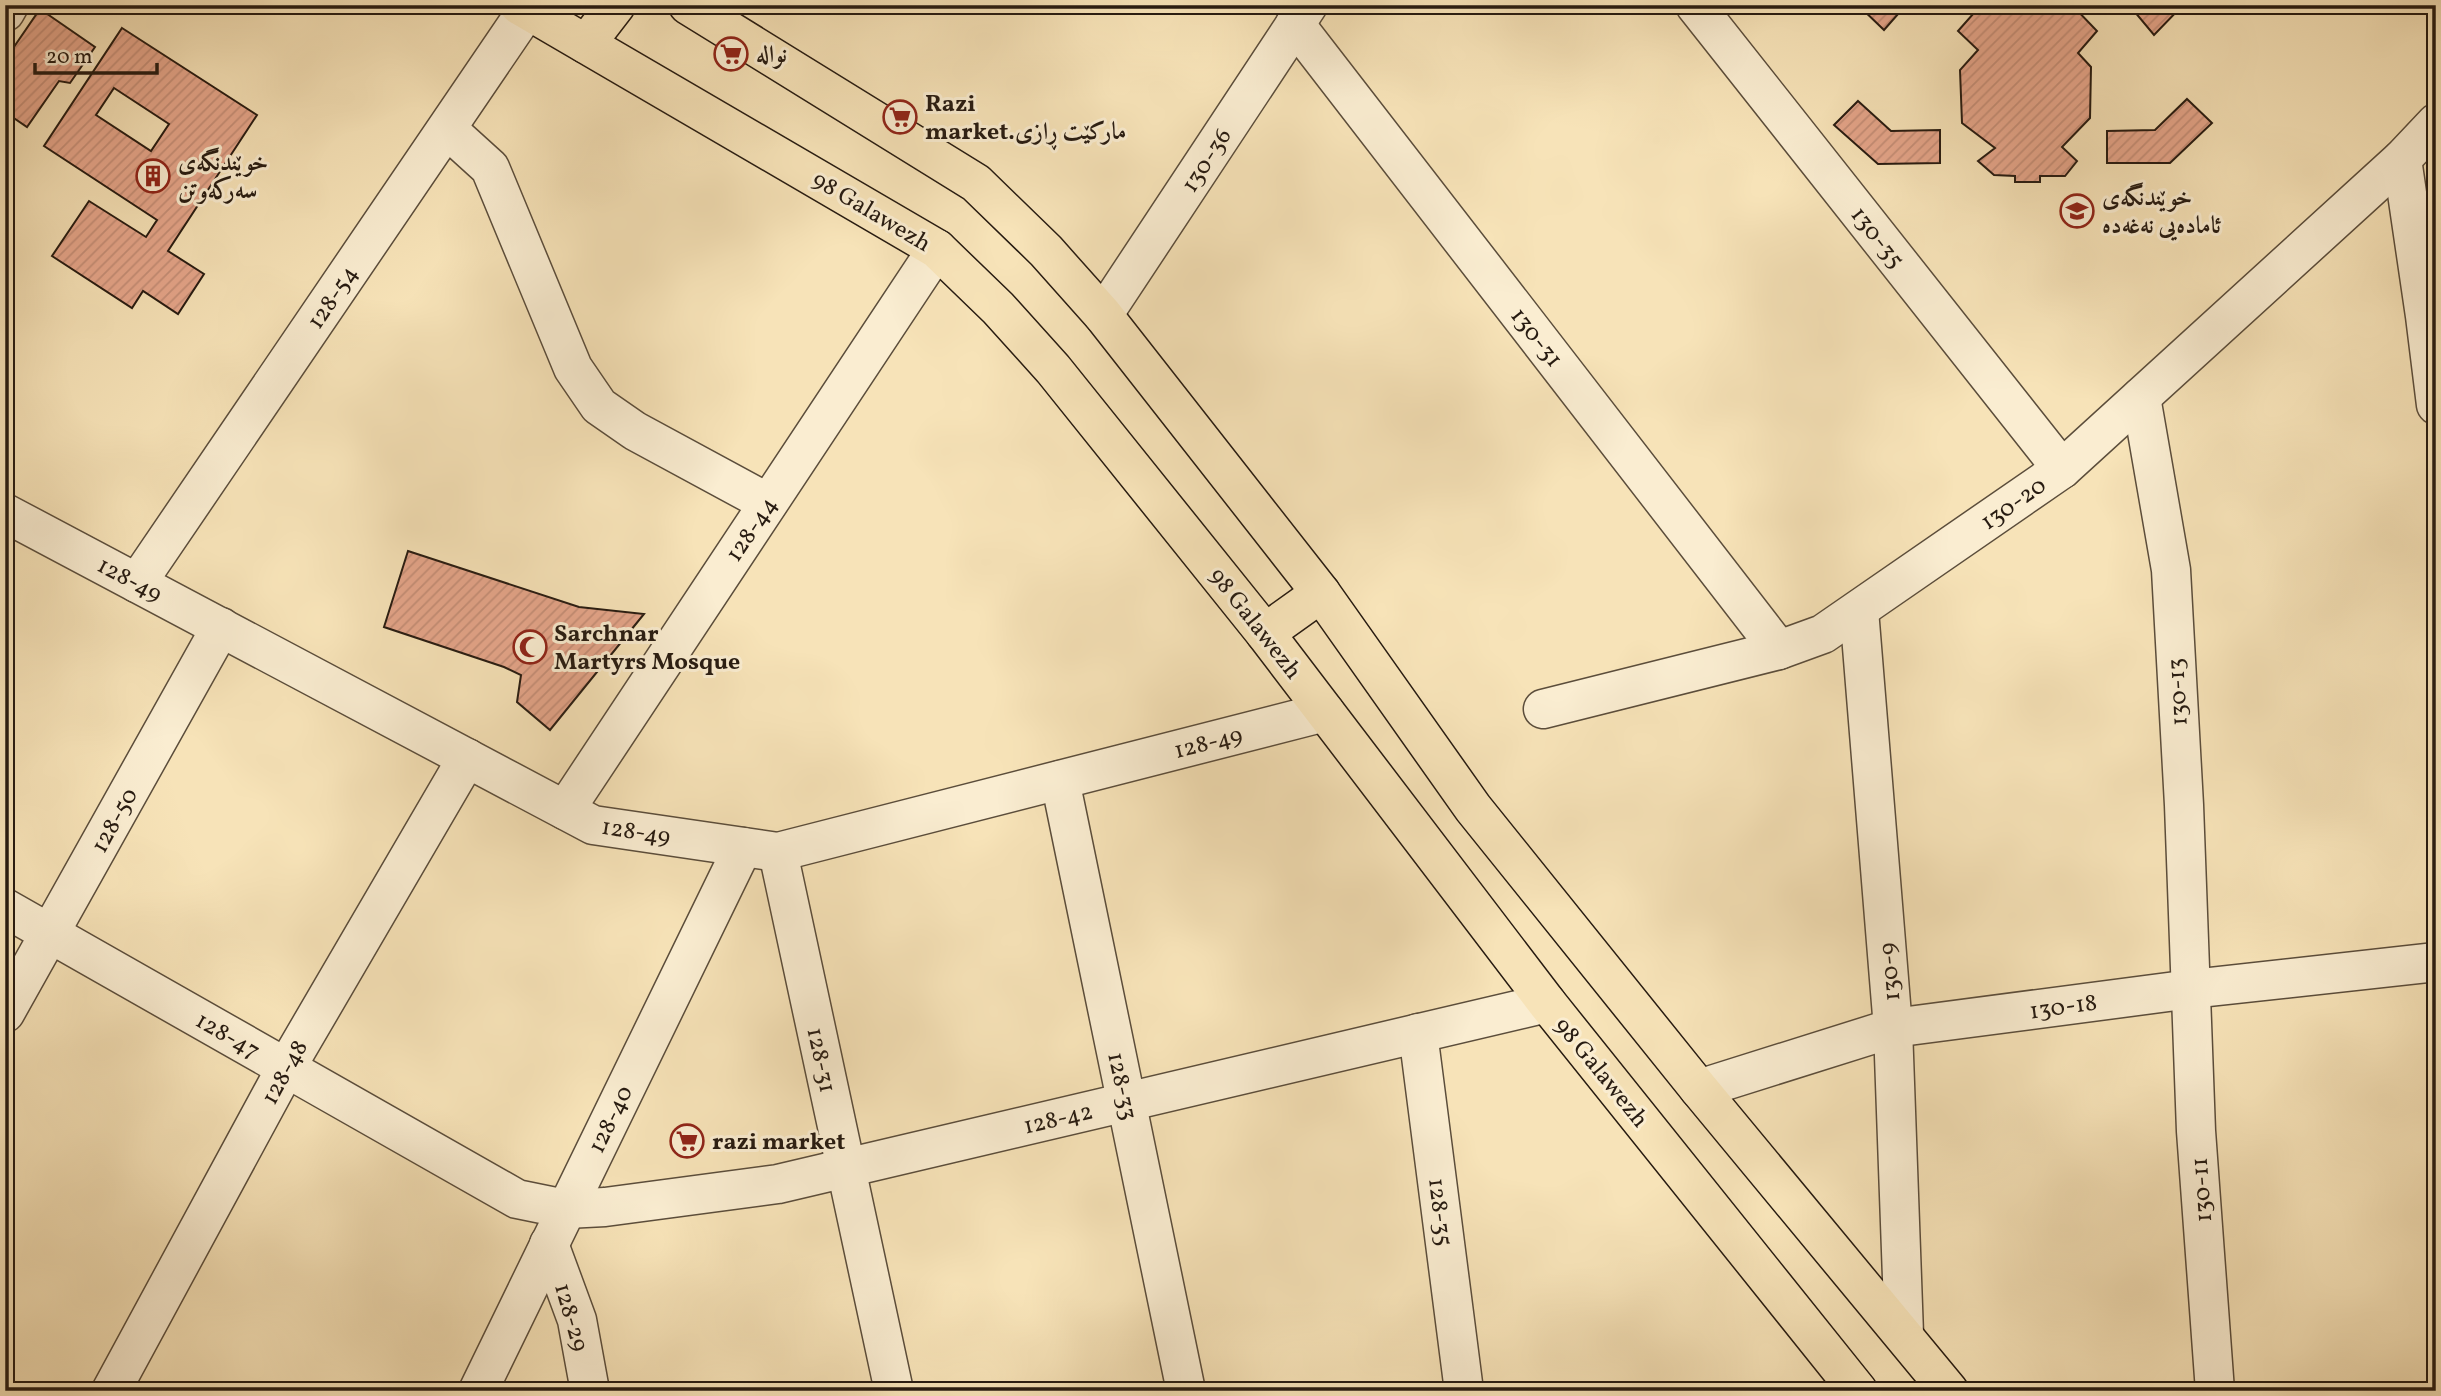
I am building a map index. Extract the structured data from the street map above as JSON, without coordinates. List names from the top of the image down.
{
  "streets": {
    "main road": ["98 Galawezh"],
    "street": [
      "130-36",
      "130-35",
      "128-54",
      "130-31",
      "130-20",
      "128-44",
      "128-49",
      "130-13",
      "128-50",
      "130-9",
      "130-18",
      "128-47",
      "128-31",
      "128-48",
      "128-33",
      "128-42",
      "128-40",
      "130-11",
      "128-35",
      "128-29"
    ]
  },
  "crossings": [
    ["130-36", "130-31"],
    ["98 Galawezh", "128-54"],
    ["98 Galawezh", "128-44"],
    ["98 Galawezh", "128-49"],
    ["98 Galawezh", "128-42"],
    ["130-35", "130-20"],
    ["128-54", "128-49"],
    ["130-31", "130-20"],
    ["130-20", "130-13"],
    ["130-20", "130-9"],
    ["128-44", "128-49"],
    ["128-49", "128-50"],
    ["128-49", "128-31"],
    ["128-49", "128-48"],
    ["128-49", "128-33"],
    ["128-49", "128-40"],
    ["130-13", "130-18"],
    ["130-13", "130-11"],
    ["128-50", "128-47"],
    ["130-9", "130-18"],
    ["130-18", "130-11"],
    ["128-47", "128-48"],
    ["128-47", "128-42"],
    ["128-47", "128-40"],
    ["128-31", "128-42"],
    ["128-31", "128-40"],
    ["128-33", "128-42"],
    ["128-42", "128-40"],
    ["128-42", "128-35"],
    ["128-40", "128-29"]
  ],
  "places": {
    "supermarket": ["نواله", "Razi market.مارکێت ڕازی", "razi market"],
    "building": ["خوێندنگەی سەرکەوتن"],
    "school or university": ["خوێندنگەی ئامادەیی نەغەدە"],
    "mosque": ["Sarchnar Martyrs Mosque"]
  },
  "scale_bar": "20 m"
}
